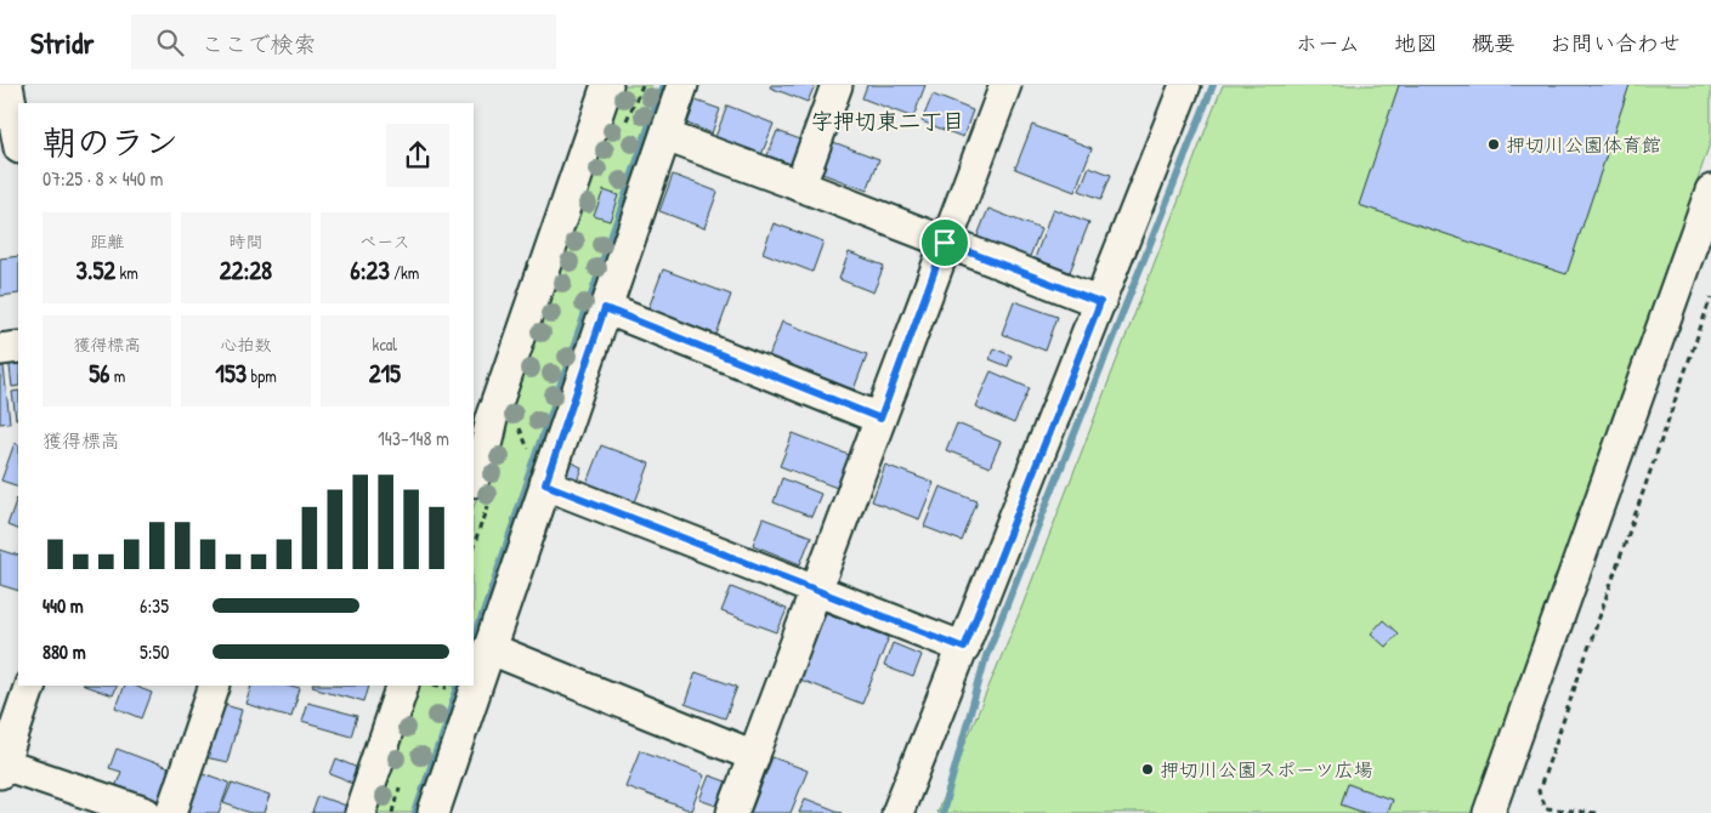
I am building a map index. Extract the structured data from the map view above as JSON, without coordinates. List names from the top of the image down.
{
  "districts": ["字押切東二丁目"],
  "places": ["押切川公園体育館", "押切川公園スポーツ広場"],
  "page": {
    "header": "Stridr",
    "search": "ここで検索",
    "nav": [
      "ホーム",
      "地図",
      "概要",
      "お問い合わせ"
    ],
    "heading": ["朝のラン", "07:25 · 8 × 440 m"],
    "stats": [
      ["距離", "3.52 km"],
      ["時間", "22:28"],
      ["ペース", "6:23 /km"],
      ["獲得標高", "56 m"],
      ["心拍数", "153 bpm"],
      ["kcal", "215"]
    ],
    "chart": ["獲得標高", "143–148 m"],
    "list": [
      {
        "name": "440 m",
        "note": "6:35"
      },
      {
        "name": "880 m",
        "note": "5:50"
      }
    ]
  }
}
